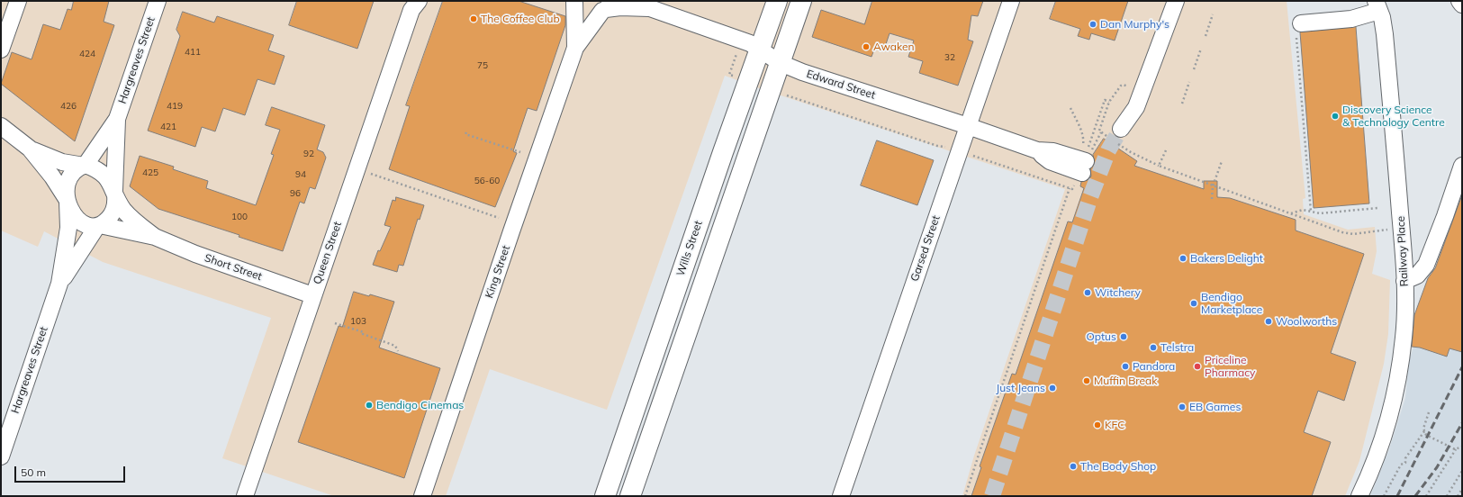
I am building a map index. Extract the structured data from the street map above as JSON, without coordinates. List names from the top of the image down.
{
  "streets": {
    "main road": ["Wills Street"],
    "street": [
      "Hargreaves Street",
      "Edward Street",
      "Garsed Street",
      "Railway Place",
      "Queen Street",
      "Short Street",
      "King Street"
    ]
  },
  "crossings": [
    ["Hargreaves Street", "Short Street"],
    ["Edward Street", "Wills Street"],
    ["Edward Street", "Garsed Street"],
    ["Edward Street", "King Street"],
    ["Queen Street", "Short Street"]
  ],
  "places": [
    "The Coffee Club",
    "Dan Murphy's",
    "Awaken",
    "Discovery Science & Technology Centre",
    "Bakers Delight",
    "Witchery",
    "Bendigo Marketplace",
    "Woolworths",
    "Optus",
    "Telstra",
    "Pandora",
    "Priceline Pharmacy",
    "Muffin Break",
    "Just Jeans",
    "Bendigo Cinemas",
    "EB Games",
    "KFC",
    "The Body Shop"
  ],
  "house_numbers": [
    "411",
    "424",
    "32",
    "75",
    "426",
    "419",
    "421",
    "92",
    "425",
    "94",
    "56-60",
    "96",
    "100",
    "103"
  ],
  "scale_bar": "50 m"
}
